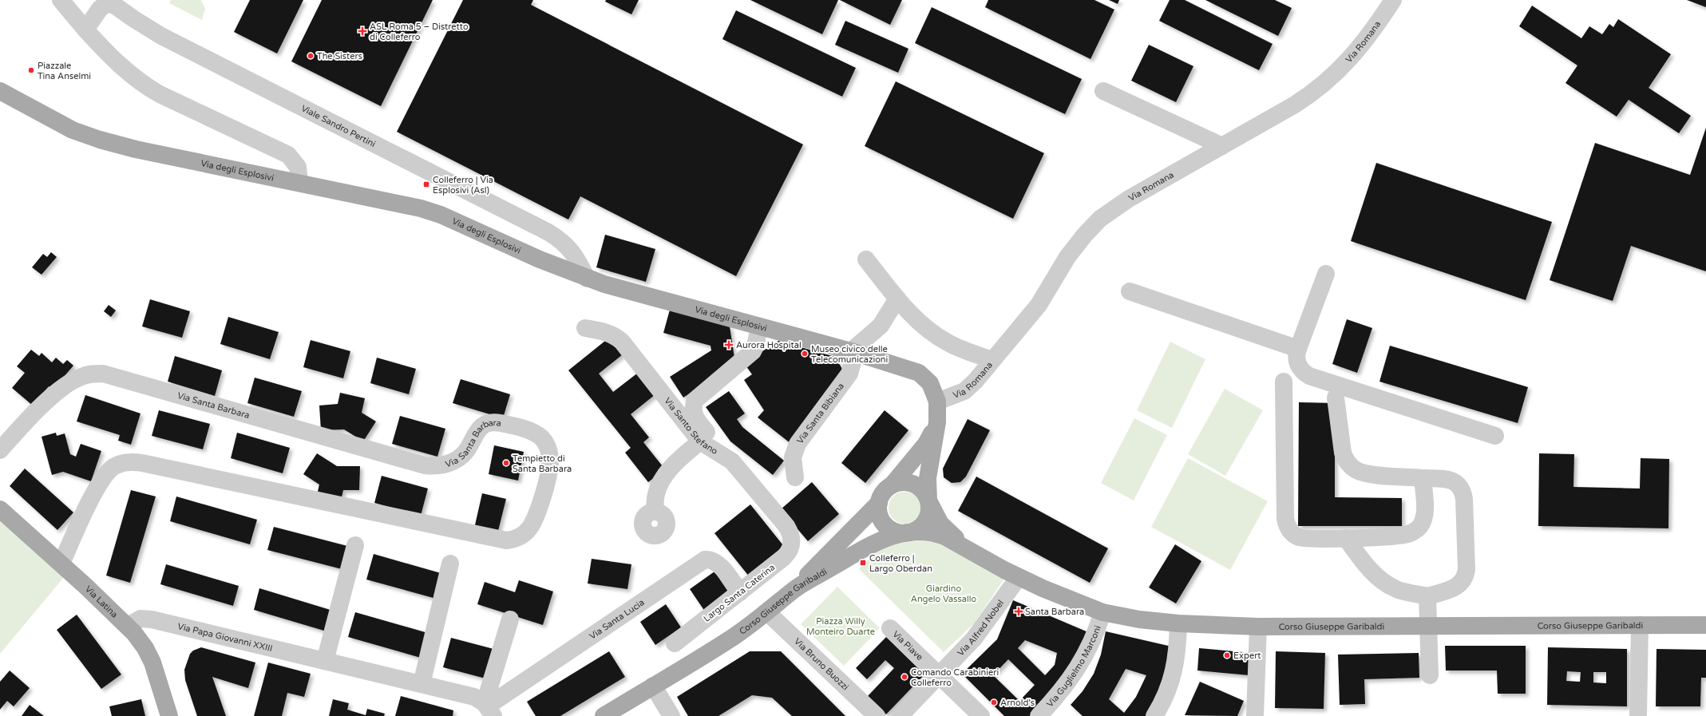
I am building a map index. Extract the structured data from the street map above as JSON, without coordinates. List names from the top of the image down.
{
  "streets": {
    "main road": ["Via degli Esplosivi", "Via Latina", "Corso Giuseppe Garibaldi"],
    "street": [
      "Via Romana",
      "Viale Sandro Pertini",
      "Via Santa Barbara",
      "Via Santa Bibiana",
      "Via Santo Stefano",
      "Largo Santa Caterina",
      "Via Santa Lucia",
      "Via Alfred Nobel",
      "Via Papa Giovanni XXIII",
      "Via Piave",
      "Via Bruno Buozzi",
      "Via Guglielmo Marconi"
    ]
  },
  "crossings": [
    ["Via Romana", "Via degli Esplosivi"],
    ["Viale Sandro Pertini", "Via degli Esplosivi"],
    ["Via degli Esplosivi", "Via Santa Bibiana"],
    ["Via degli Esplosivi", "Corso Giuseppe Garibaldi"],
    ["Via Santa Barbara", "Via Latina"],
    ["Via Santo Stefano", "Largo Santa Caterina"],
    ["Largo Santa Caterina", "Via Santa Lucia"],
    ["Via Latina", "Via Papa Giovanni XXIII"],
    ["Corso Giuseppe Garibaldi", "Via Alfred Nobel"],
    ["Corso Giuseppe Garibaldi", "Via Bruno Buozzi"],
    ["Corso Giuseppe Garibaldi", "Via Guglielmo Marconi"],
    ["Via Santa Lucia", "Via Papa Giovanni XXIII"],
    ["Via Alfred Nobel", "Via Piave"]
  ],
  "parks": ["Giardino Angelo Vassallo", "Piazza Willy Monteiro Duarte"],
  "places": {
    "health": ["ASL Roma 5 – Distretto di Colleferro", "Aurora Hospital", "Santa Barbara"],
    "other": [
      "The Sisters",
      "Piazzale Tina Anselmi",
      "Museo civico delle Telecomunicazioni",
      "Tempietto di Santa Barbara",
      "Expert",
      "Comando Carabinieri Colleferro",
      "Arnold's"
    ],
    "transit": ["Colleferro | Via Esplosivi (Asl)", "Colleferro | Largo Oberdan"]
  }
}
